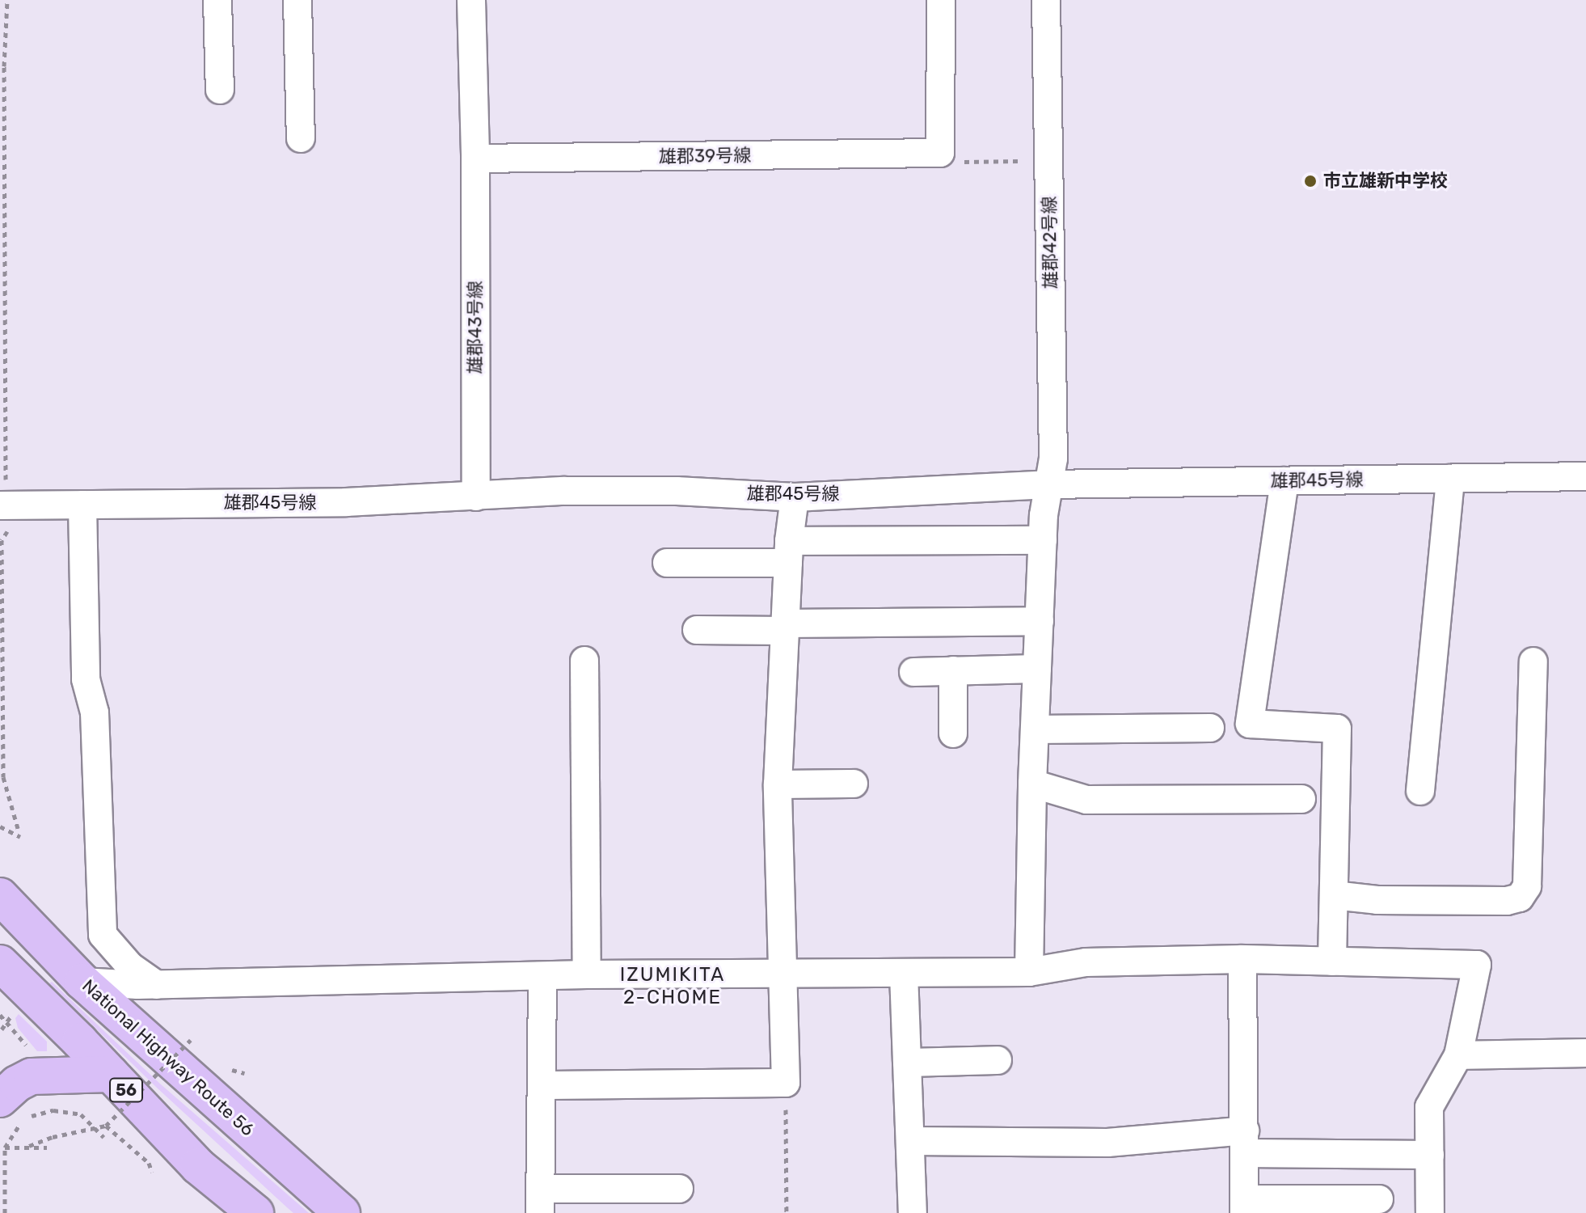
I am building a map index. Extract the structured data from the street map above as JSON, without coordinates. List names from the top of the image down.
{
  "streets": {
    "highway": ["National Highway Route 56", "56"],
    "street": [
      "雄郡39号線",
      "雄郡42号線",
      "雄郡43号線",
      "雄郡45号線"
    ]
  },
  "crossings": [
    ["雄郡39号線", "雄郡43号線"],
    ["雄郡42号線", "雄郡45号線"],
    ["雄郡43号線", "雄郡45号線"]
  ],
  "districts": ["IZUMIKITA 2-CHOME"],
  "places": ["市立雄新中学校"]
}
